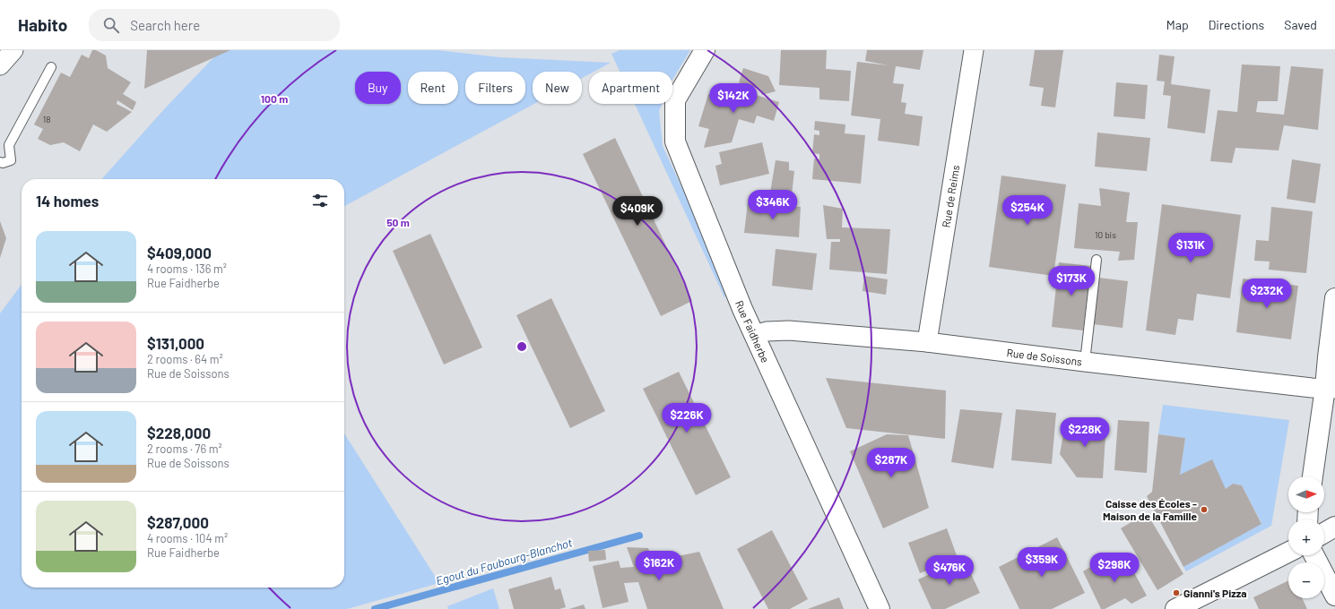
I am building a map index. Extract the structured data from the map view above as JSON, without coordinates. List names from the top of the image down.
{
  "streets": {
    "street": ["Rue de Reims", "Rue Faidherbe", "Rue de Soissons"]
  },
  "crossings": [
    ["Rue de Reims", "Rue de Soissons"],
    ["Rue Faidherbe", "Rue de Soissons"]
  ],
  "water": ["Egout du Faubourg-Blanchot"],
  "places": ["Caisse des Écoles - Maison de la Famille", "Gianni's Pizza"],
  "house_numbers": ["18", "10 bis"],
  "north": "right",
  "page": {
    "header": "Habito",
    "search": "Search here",
    "nav": ["Map", "Directions", "Saved"],
    "chip": [
      "Buy",
      "Rent",
      "Filters",
      "New",
      "Apartment"
    ],
    "price": [
      "$142K",
      "$346K",
      "$254K",
      "$409K",
      "$131K",
      "$173K",
      "$232K",
      "$226K",
      "$228K",
      "$287K",
      "$359K",
      "$162K",
      "$298K",
      "$476K"
    ],
    "heading": "14 homes",
    "list": [
      {
        "name": "$409,000",
        "note": "4 rooms · 136 m² · Rue Faidherbe"
      },
      {
        "name": "$131,000",
        "note": "2 rooms · 64 m² · Rue de Soissons"
      },
      {
        "name": "$228,000",
        "note": "2 rooms · 76 m² · Rue de Soissons"
      },
      {
        "name": "$287,000",
        "note": "4 rooms · 104 m² · Rue Faidherbe"
      }
    ],
    "map_buttons": ["+", "−"]
  },
  "rings": ["100 m", "50 m"]
}
